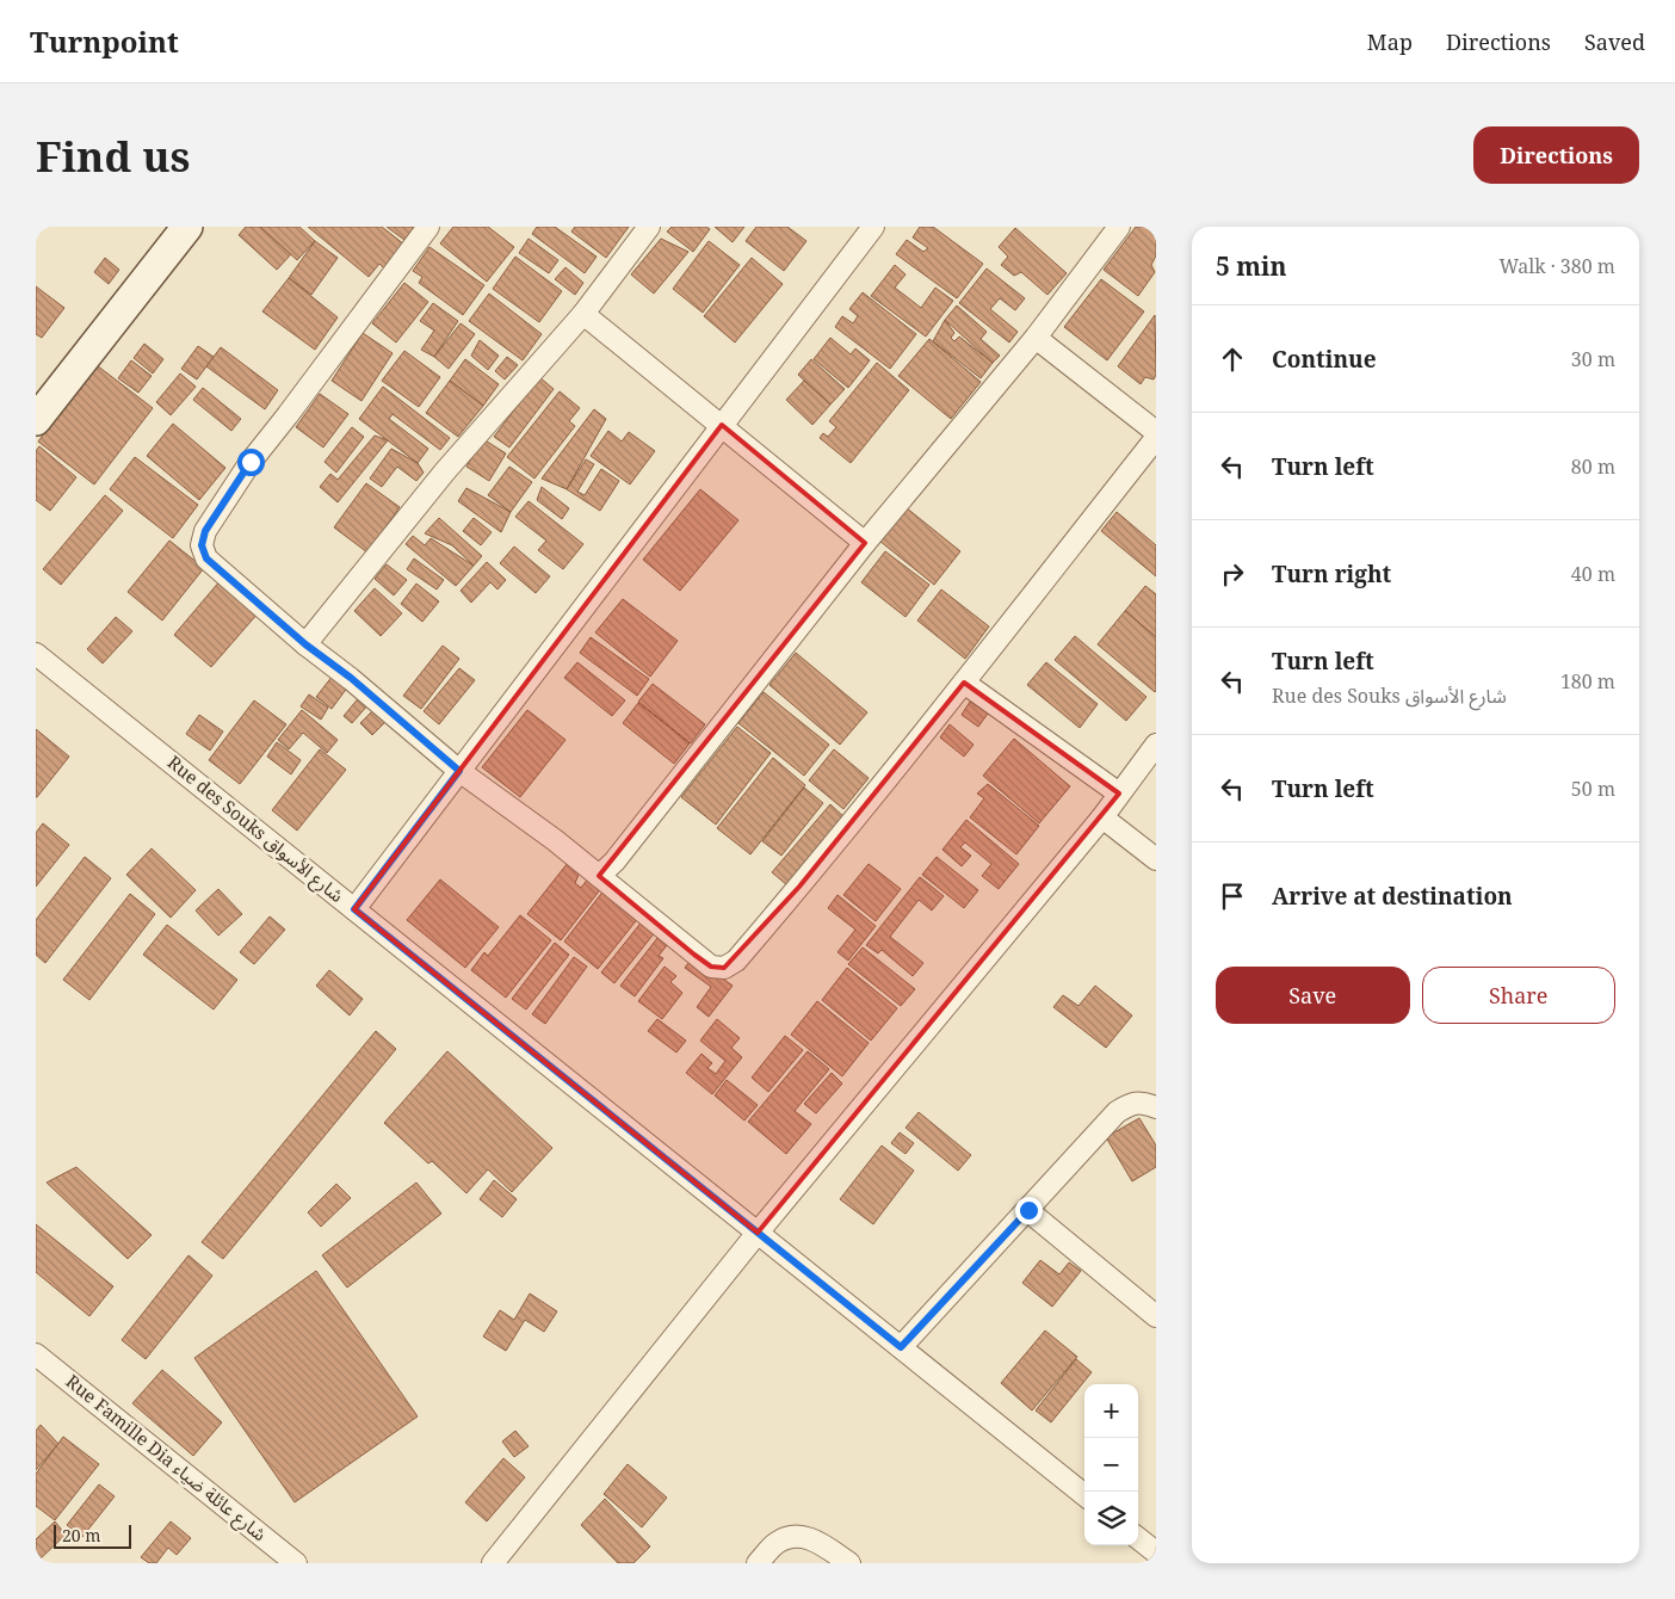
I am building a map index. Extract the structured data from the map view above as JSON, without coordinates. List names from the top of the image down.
{
  "streets": {
    "street": ["Rue des Souks شارع الأسواق", "Rue Famille Dia شارع عائلة ضياء"]
  },
  "scale_bar": "20 m",
  "page": {
    "header": "Turnpoint",
    "nav": ["Map", "Directions", "Saved"],
    "buttons": [
      "Directions",
      ["Save", "Share"]
    ],
    "title": "Find us",
    "heading": ["5 min", "Walk · 380 m"],
    "list": [
      ["Continue", "30 m"],
      ["Turn left", "80 m"],
      ["Turn right", "40 m"],
      ["Turn left", "Rue des Souks شارع الأسواق", "180 m"],
      ["Turn left", "50 m"],
      "Arrive at destination"
    ],
    "map_buttons": ["+", "−"],
    "scale": "20 m"
  }
}
